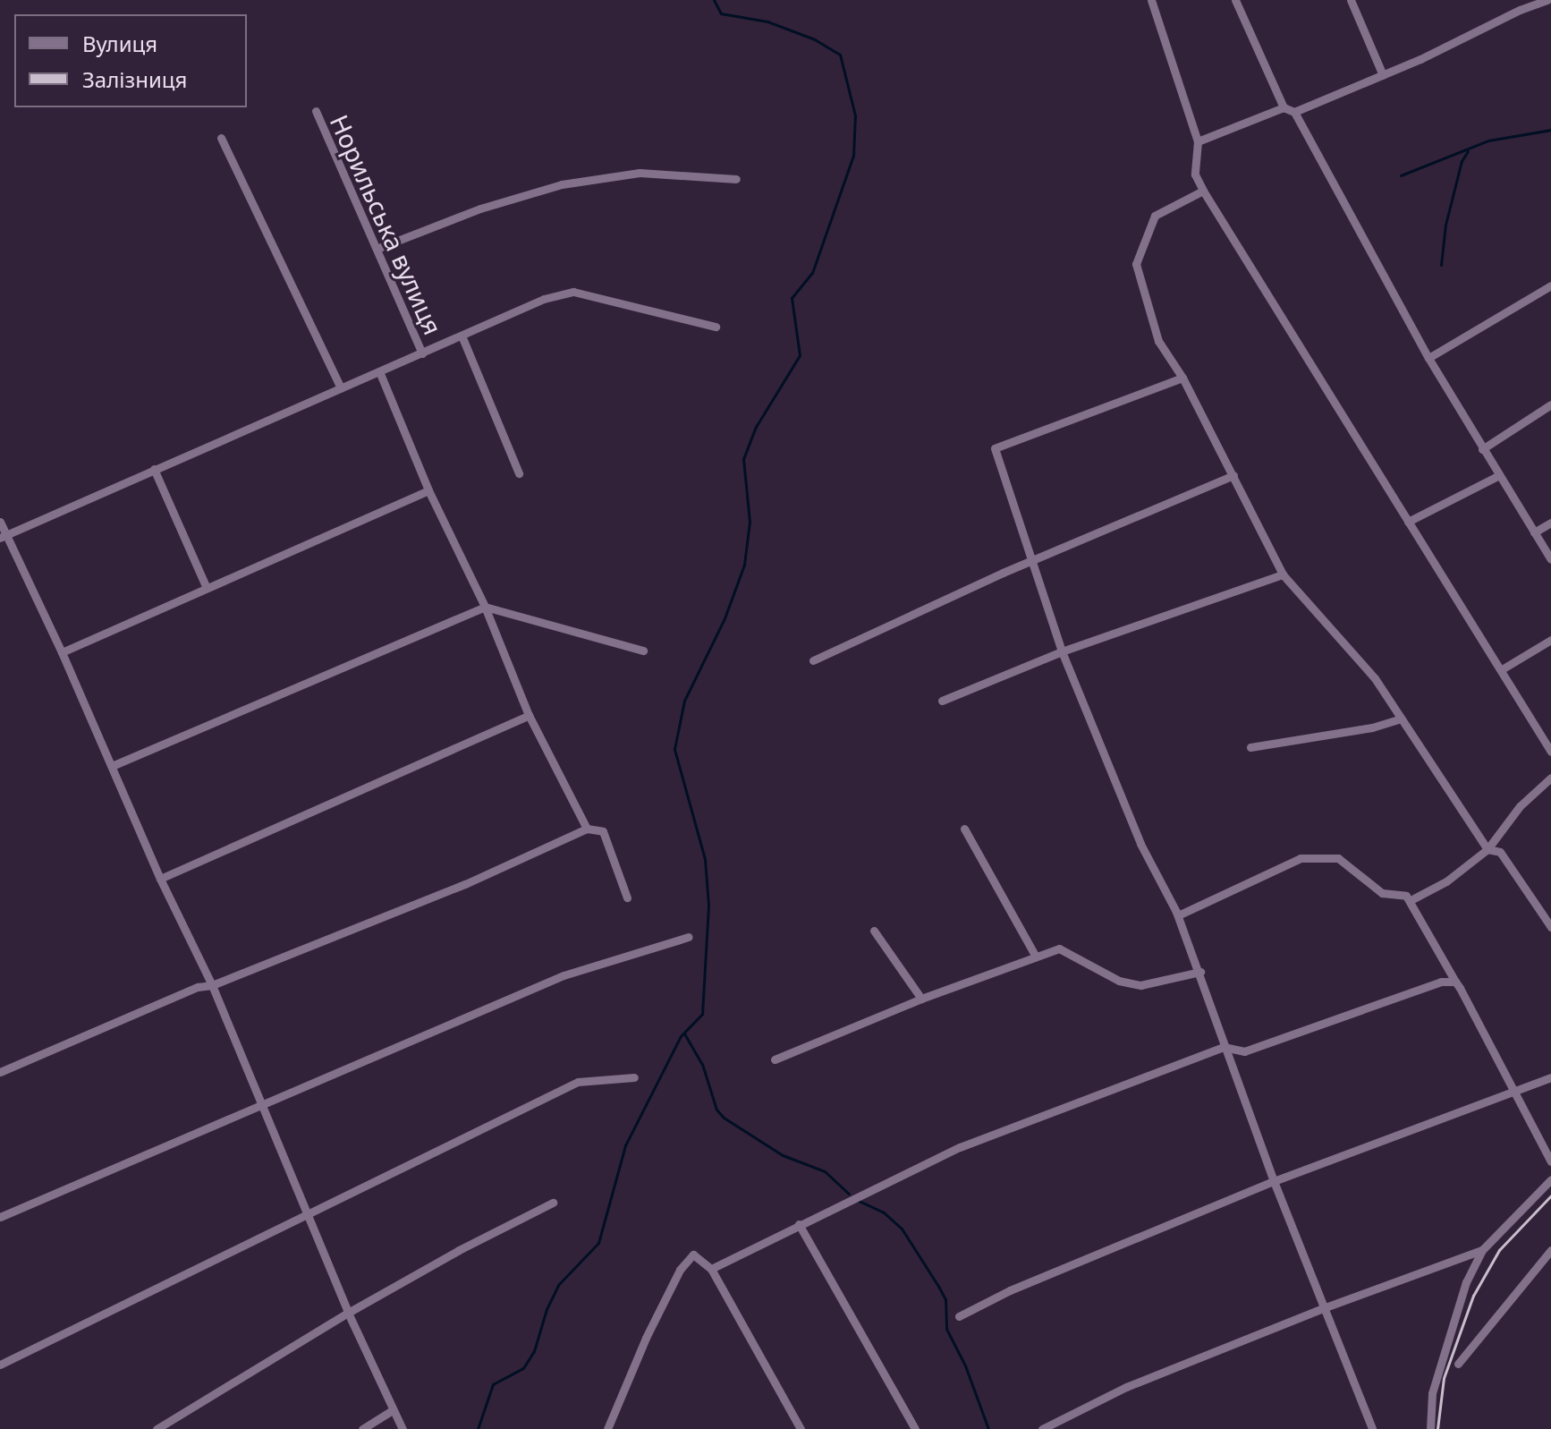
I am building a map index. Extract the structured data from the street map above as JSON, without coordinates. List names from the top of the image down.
{
  "streets": {
    "street": ["Норильська вулиця"]
  },
  "legend": ["Вулиця", "Залізниця"]
}
